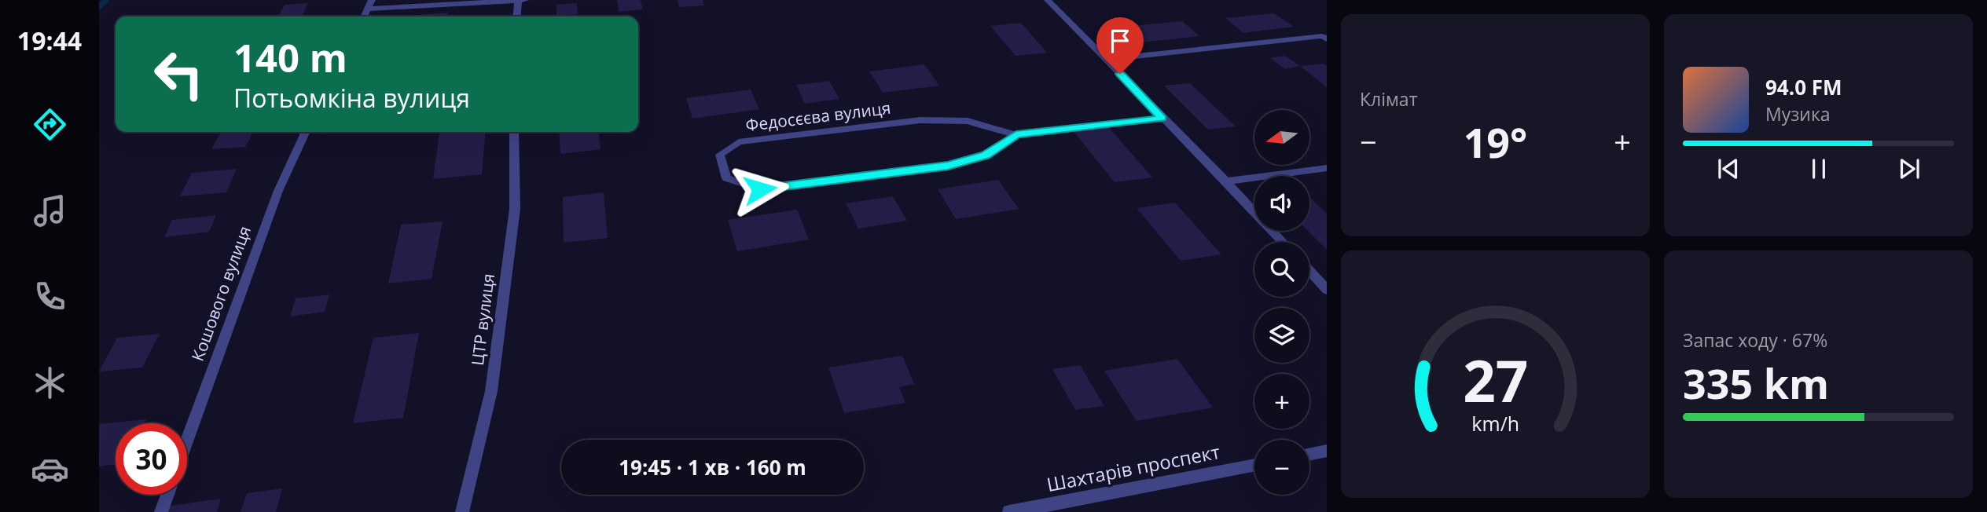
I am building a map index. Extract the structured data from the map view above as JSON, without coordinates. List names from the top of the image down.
{
  "streets": {
    "street": [
      "Федосєєва вулиця",
      "Кошового вулиця",
      "ЦТР вулиця",
      "Шахтарів проспект"
    ]
  },
  "north": "left",
  "page": {
    "tabs": "19:44",
    "tile": [
      "Клімат",
      ["Запас ходу · 67%", "335 km"]
    ],
    "turn": ["140 m", "Потьомкіна вулиця"],
    "song": ["94.0 FM", "Музика"],
    "map_buttons": ["+", "−"],
    "heat": ["−", "19°", "+"],
    "limit": "30",
    "trip": "19:45 · 1 хв · 160 m",
    "gauge": ["27", "km/h"]
  }
}
